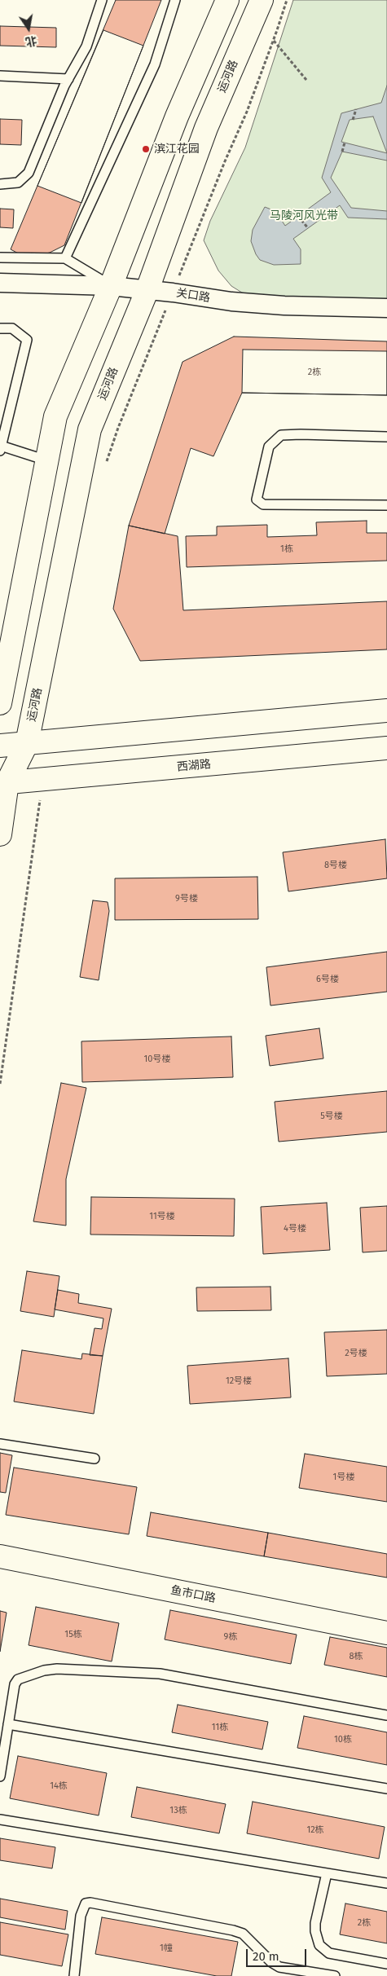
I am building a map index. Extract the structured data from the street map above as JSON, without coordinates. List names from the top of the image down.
{
  "streets": {
    "street": [
      "运河路",
      "关口路",
      "西湖路",
      "鱼市口路"
    ]
  },
  "crossings": [
    ["运河路", "关口路"],
    ["运河路", "西湖路"]
  ],
  "parks": ["马陵河风光带"],
  "places": ["滨江花园"],
  "house_numbers": [
    "2栋",
    "1栋",
    "8号楼",
    "9号楼",
    "6号楼",
    "10号楼",
    "5号楼",
    "11号楼",
    "4号楼",
    "2号楼",
    "12号楼",
    "1号楼",
    "15栋",
    "9栋",
    "8栋",
    "11栋",
    "10栋",
    "14栋",
    "13栋",
    "12栋",
    "2栋",
    "1幢"
  ],
  "scale_bar": "20 m",
  "north": "bottom"
}
